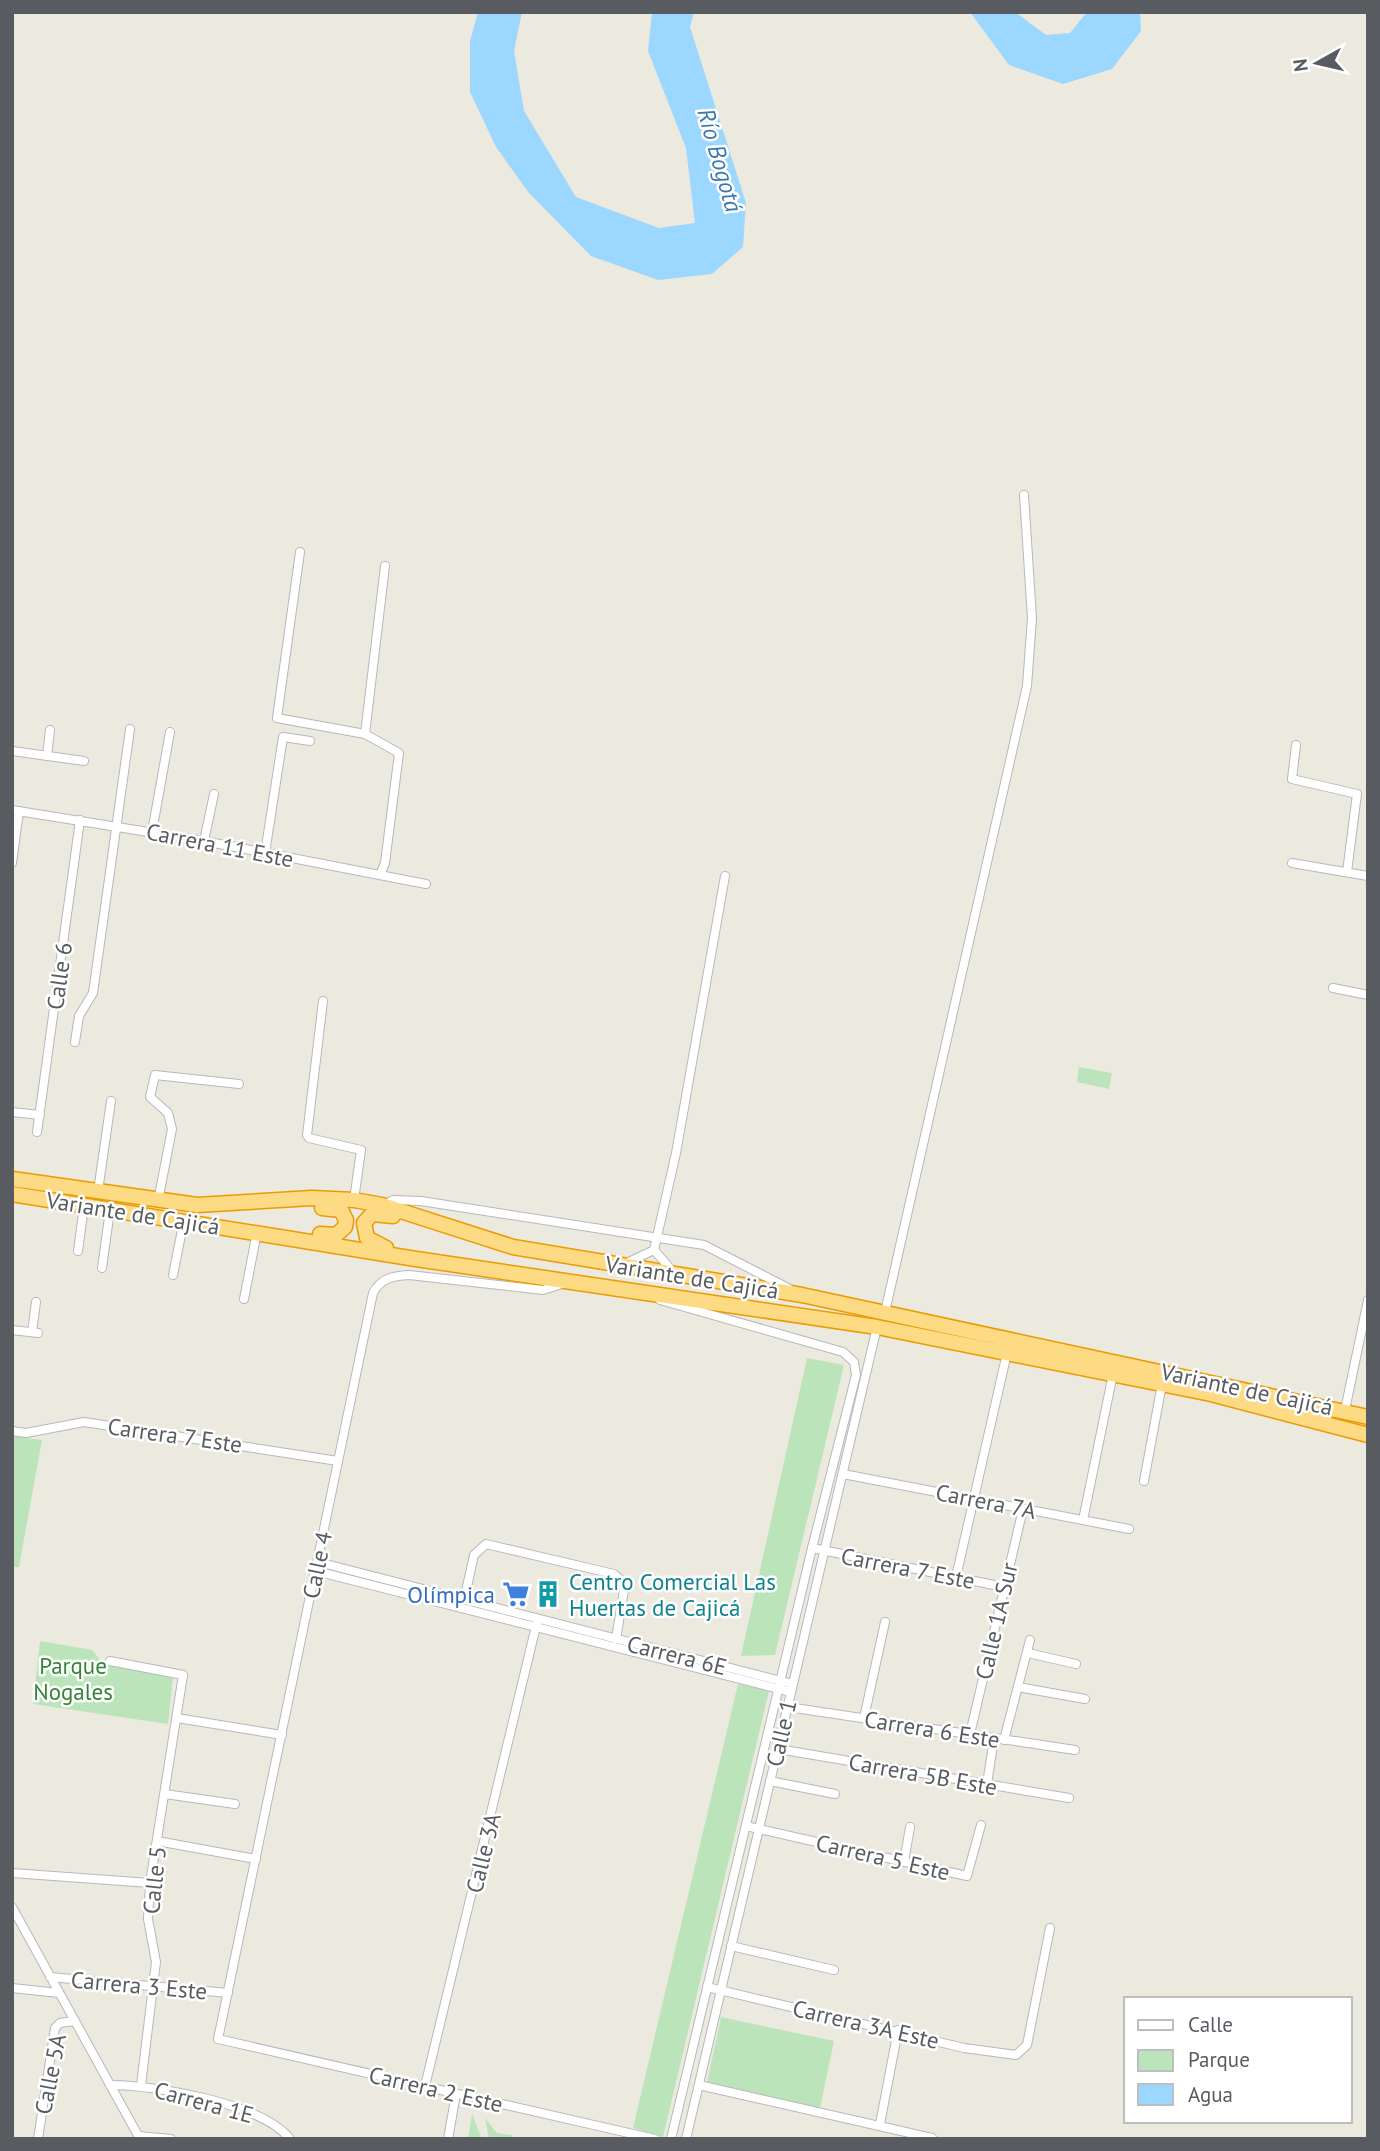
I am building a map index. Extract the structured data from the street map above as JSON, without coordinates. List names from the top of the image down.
{
  "streets": {
    "highway": ["Variante de Cajicá"],
    "street": [
      "Carrera 11 Este",
      "Calle 6",
      "Carrera 7 Este",
      "Carrera 7A",
      "Calle 4",
      "Calle 1A Sur",
      "Carrera 6E",
      "Carrera 6 Este",
      "Calle 1",
      "Carrera 5B Este",
      "Calle 3A",
      "Carrera 5 Este",
      "Calle 5",
      "Carrera 3 Este",
      "Carrera 3A Este",
      "Calle 5A",
      "Carrera 2 Este",
      "Carrera 1E"
    ]
  },
  "crossings": [
    ["Carrera 11 Este", "Calle 6"],
    ["Variante de Cajicá", "Calle 4"],
    ["Variante de Cajicá", "Calle 1"],
    ["Carrera 7 Este", "Calle 4"],
    ["Carrera 7 Este", "Calle 1A Sur"],
    ["Carrera 7 Este", "Calle 1"],
    ["Carrera 7A", "Calle 1A Sur"],
    ["Carrera 7A", "Calle 1"],
    ["Calle 4", "Carrera 6E"],
    ["Calle 4", "Carrera 3 Este"],
    ["Calle 4", "Carrera 2 Este"],
    ["Calle 1A Sur", "Carrera 6 Este"],
    ["Carrera 6E", "Calle 1"],
    ["Carrera 6E", "Calle 3A"],
    ["Carrera 6 Este", "Calle 1"],
    ["Calle 1", "Carrera 5B Este"],
    ["Calle 1", "Carrera 5 Este"],
    ["Calle 1", "Carrera 3A Este"],
    ["Calle 3A", "Carrera 2 Este"],
    ["Calle 5", "Carrera 3 Este"],
    ["Calle 5", "Carrera 1E"]
  ],
  "water": ["Río Bogotá"],
  "parks": ["Parque Nogales"],
  "places": {
    "supermarket": ["Olímpica"],
    "building": ["Centro Comercial Las Huertas de Cajicá"]
  },
  "legend": ["Calle", "Parque", "Agua"],
  "north": "left"
}
